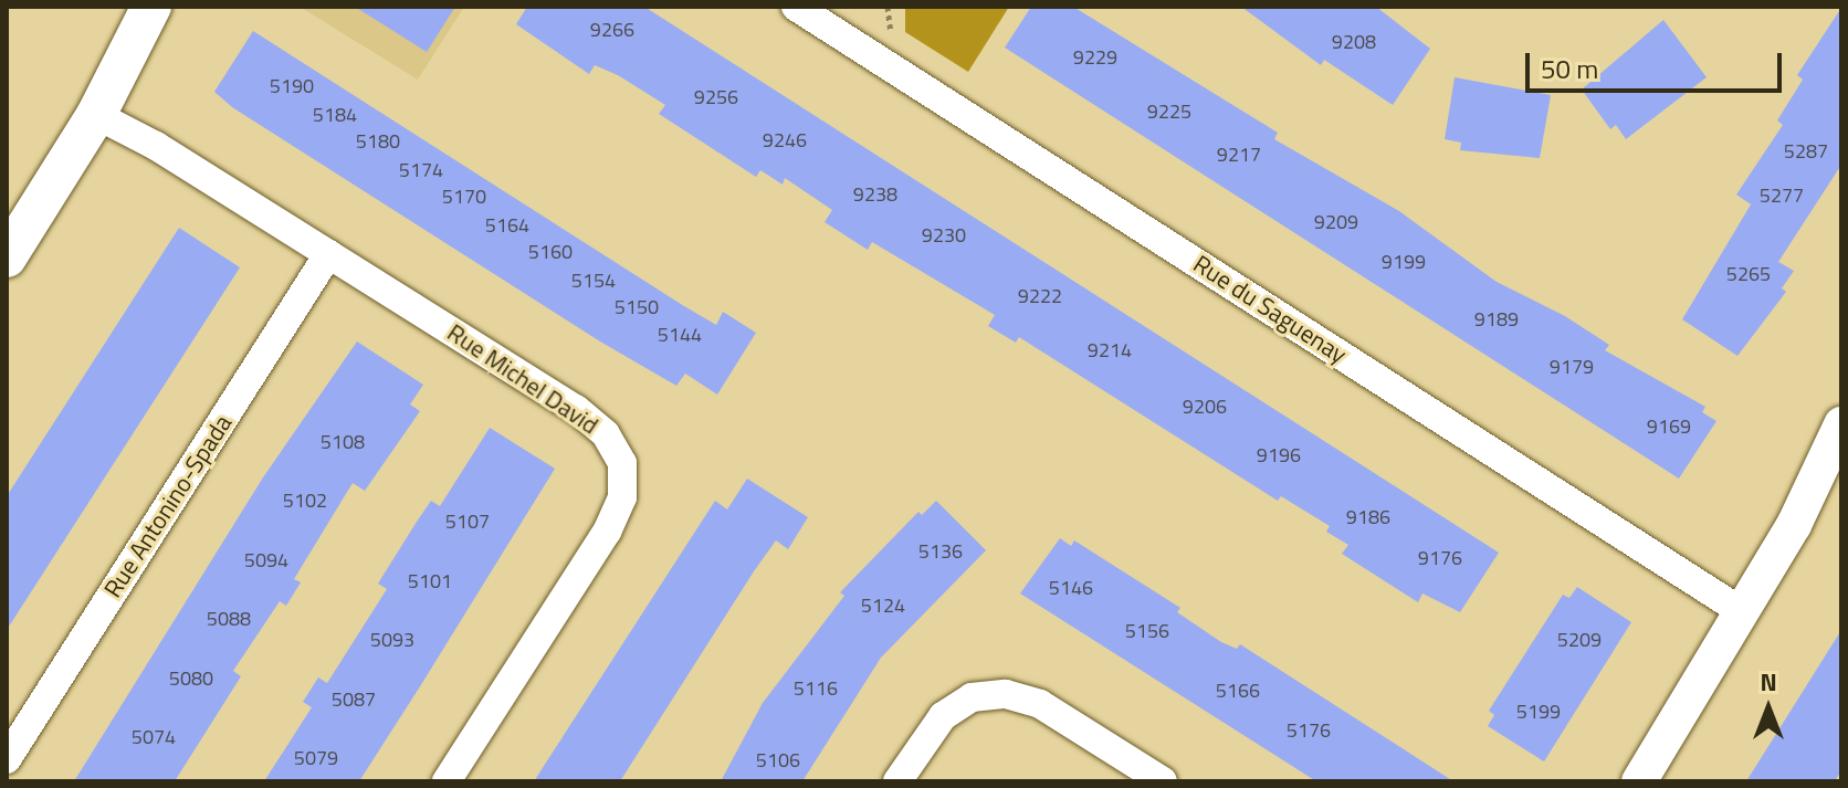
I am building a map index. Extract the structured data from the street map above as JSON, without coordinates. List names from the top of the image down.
{
  "streets": {
    "street": ["Rue du Saguenay", "Rue Michel David", "Rue Antonino-Spada"]
  },
  "crossings": [
    ["Rue Michel David", "Rue Antonino-Spada"]
  ],
  "house_numbers": [
    "9266",
    "9208",
    "9229",
    "5190",
    "9256",
    "9225",
    "5184",
    "9246",
    "5180",
    "5287",
    "9217",
    "5174",
    "9238",
    "5277",
    "5170",
    "9209",
    "5164",
    "9230",
    "5160",
    "9199",
    "5265",
    "5154",
    "9222",
    "5150",
    "9189",
    "5144",
    "9214",
    "9179",
    "9206",
    "9169",
    "5108",
    "9196",
    "5102",
    "9186",
    "5107",
    "5136",
    "9176",
    "5094",
    "5101",
    "5146",
    "5124",
    "5088",
    "5156",
    "5093",
    "5209",
    "5080",
    "5116",
    "5166",
    "5087",
    "5199",
    "5176",
    "5074",
    "5079",
    "5106"
  ],
  "scale_bar": "50 m",
  "north": "top"
}
